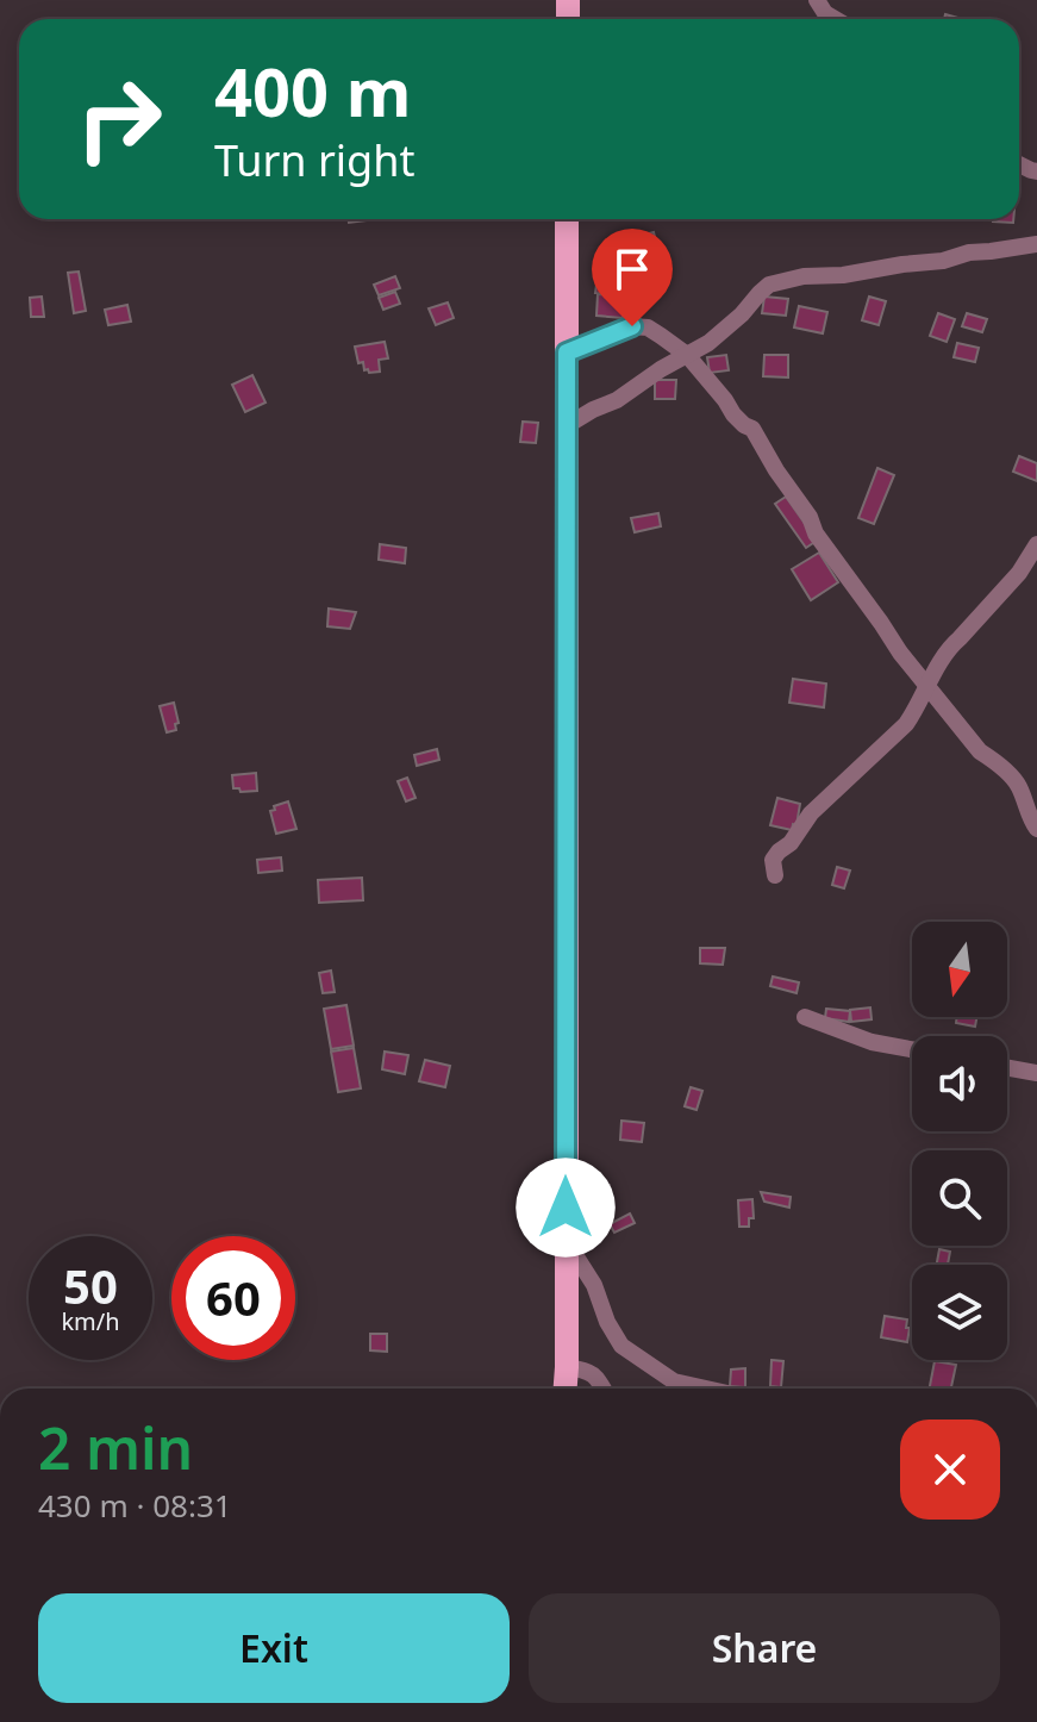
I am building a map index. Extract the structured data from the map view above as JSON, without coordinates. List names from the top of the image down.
{
  "north": "bottom",
  "page": {
    "turn": ["400 m", "Turn right"],
    "speed": "50 km/h",
    "limit": "60",
    "heading": ["2 min", "430 m · 08:31"],
    "buttons": ["Exit", "Share"]
  }
}
